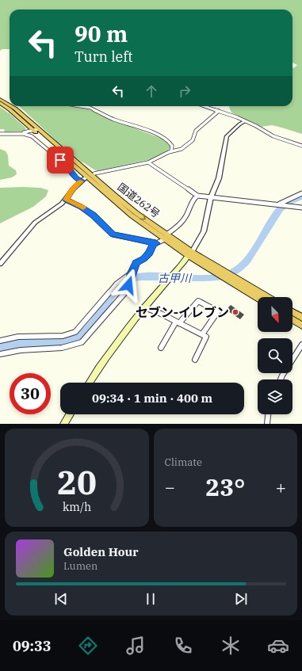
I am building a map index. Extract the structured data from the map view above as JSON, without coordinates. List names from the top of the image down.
{
  "streets": {
    "highway": ["国道262号"]
  },
  "water": ["古甲川"],
  "places": ["セブン-イレブン"],
  "north": "bottom right",
  "page": {
    "turn": ["90 m", "Turn left"],
    "limit": "30",
    "trip": "09:34 · 1 min · 400 m",
    "tile": "Climate",
    "heat": ["−", "23°", "+"],
    "song": ["Golden Hour", "Lumen"],
    "tabs": "09:33",
    "gauge": ["20", "km/h"]
  }
}
